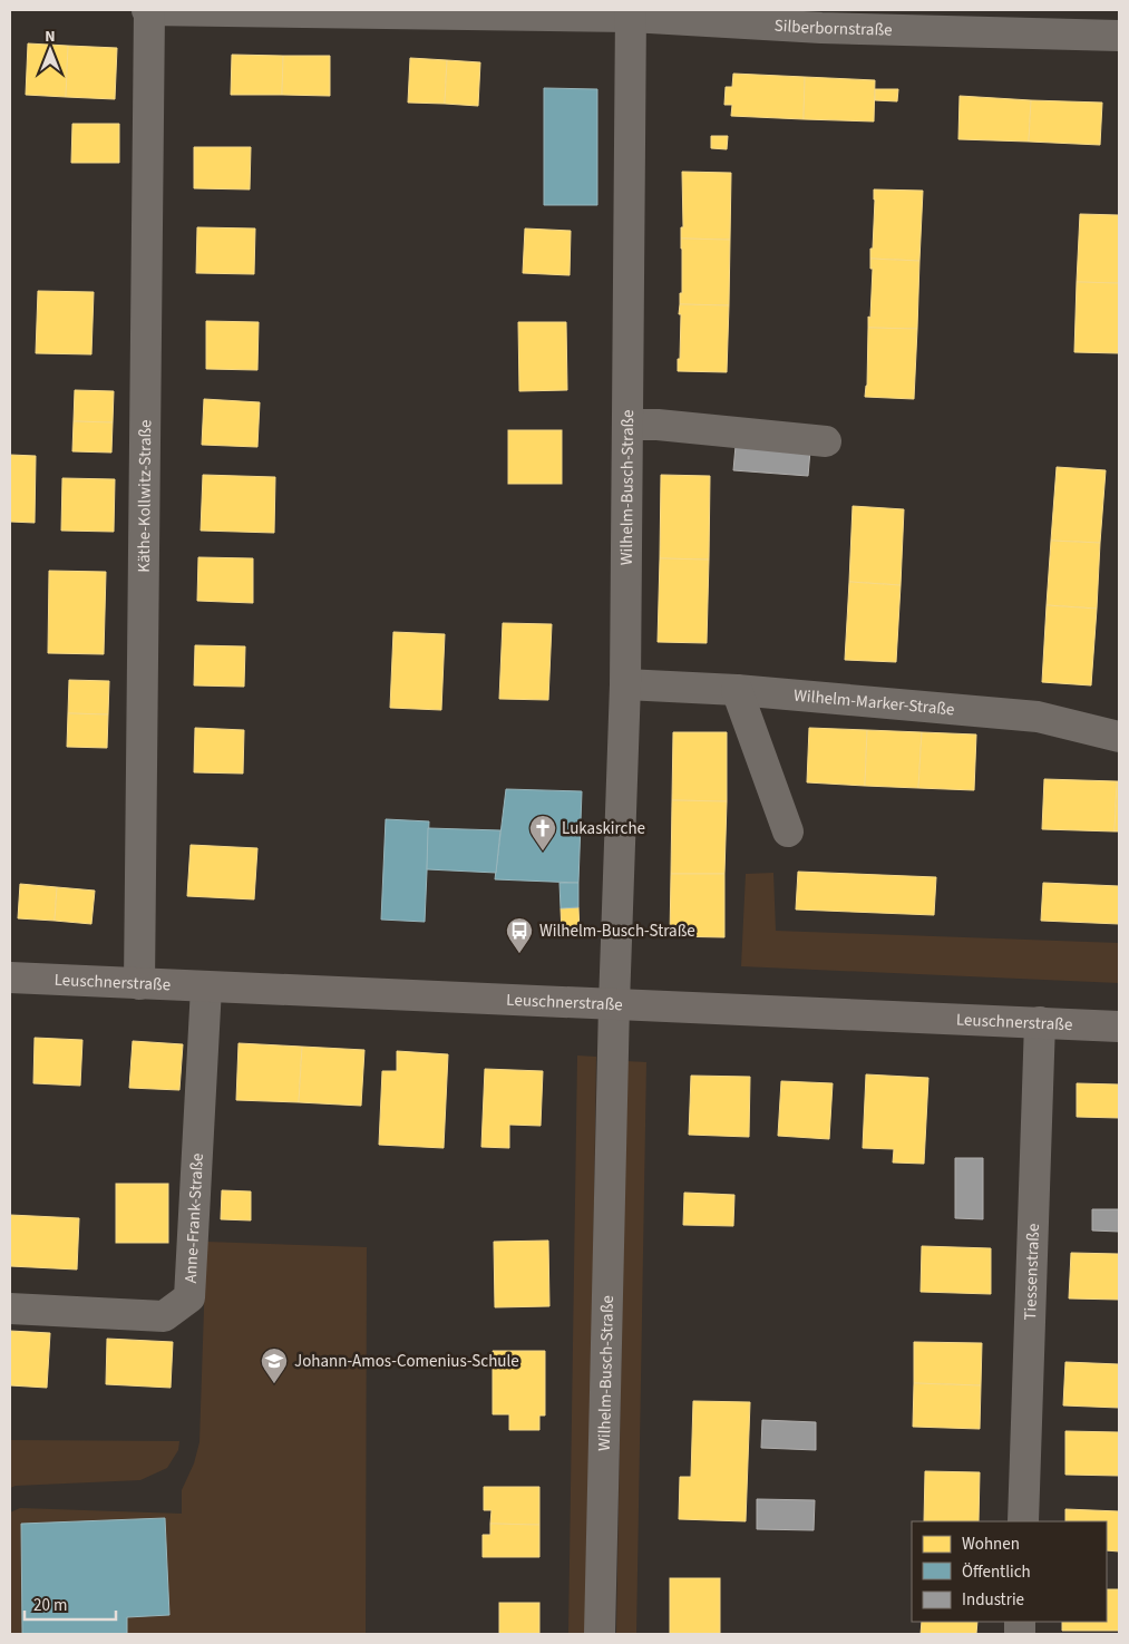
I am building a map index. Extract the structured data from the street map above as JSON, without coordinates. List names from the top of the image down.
{
  "streets": {
    "main road": ["Leuschnerstraße"],
    "street": [
      "Silberbornstraße",
      "Wilhelm-Busch-Straße",
      "Käthe-Kollwitz-Straße",
      "Wilhelm-Marker-Straße",
      "Anne-Frank-Straße",
      "Tiessenstraße"
    ]
  },
  "crossings": [
    ["Silberbornstraße", "Wilhelm-Busch-Straße"],
    ["Silberbornstraße", "Käthe-Kollwitz-Straße"],
    ["Wilhelm-Busch-Straße", "Wilhelm-Marker-Straße"],
    ["Wilhelm-Busch-Straße", "Leuschnerstraße"],
    ["Käthe-Kollwitz-Straße", "Leuschnerstraße"],
    ["Leuschnerstraße", "Anne-Frank-Straße"],
    ["Leuschnerstraße", "Tiessenstraße"]
  ],
  "places": {
    "church": ["Lukaskirche"],
    "bus stop": ["Wilhelm-Busch-Straße"],
    "school or university": ["Johann-Amos-Comenius-Schule"]
  },
  "legend": ["Wohnen", "Öffentlich", "Industrie"],
  "scale_bar": "20 m",
  "north": "top"
}
